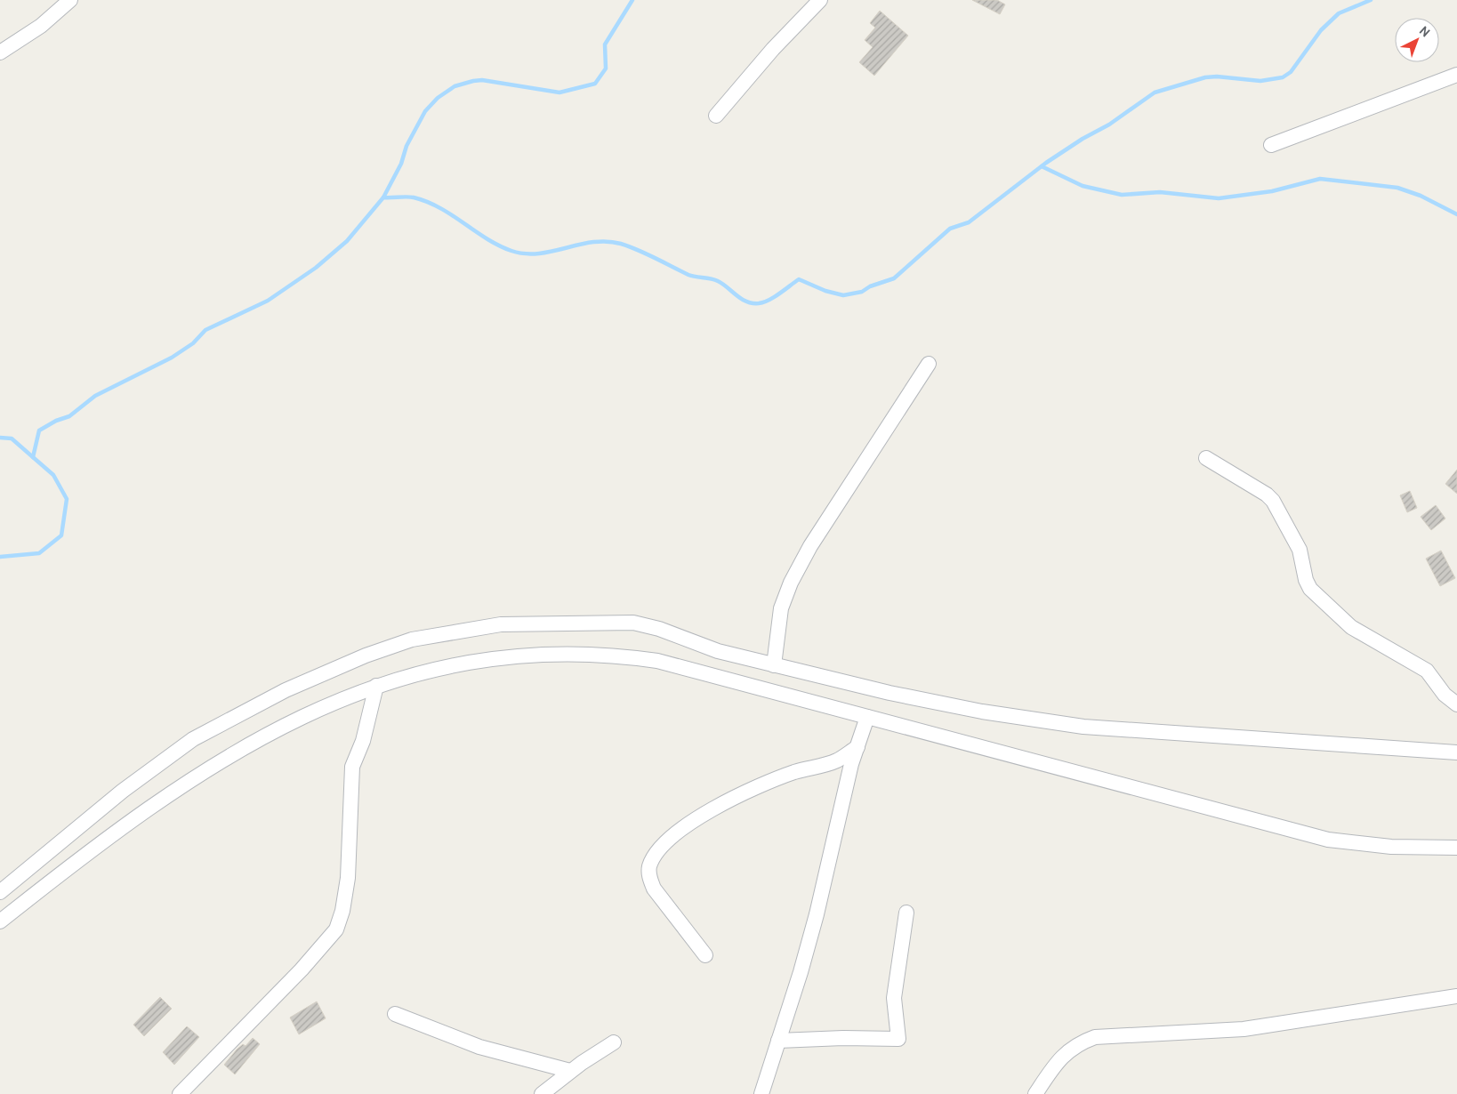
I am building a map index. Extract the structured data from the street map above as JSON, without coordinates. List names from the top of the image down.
{
  "north": "top right"
}
